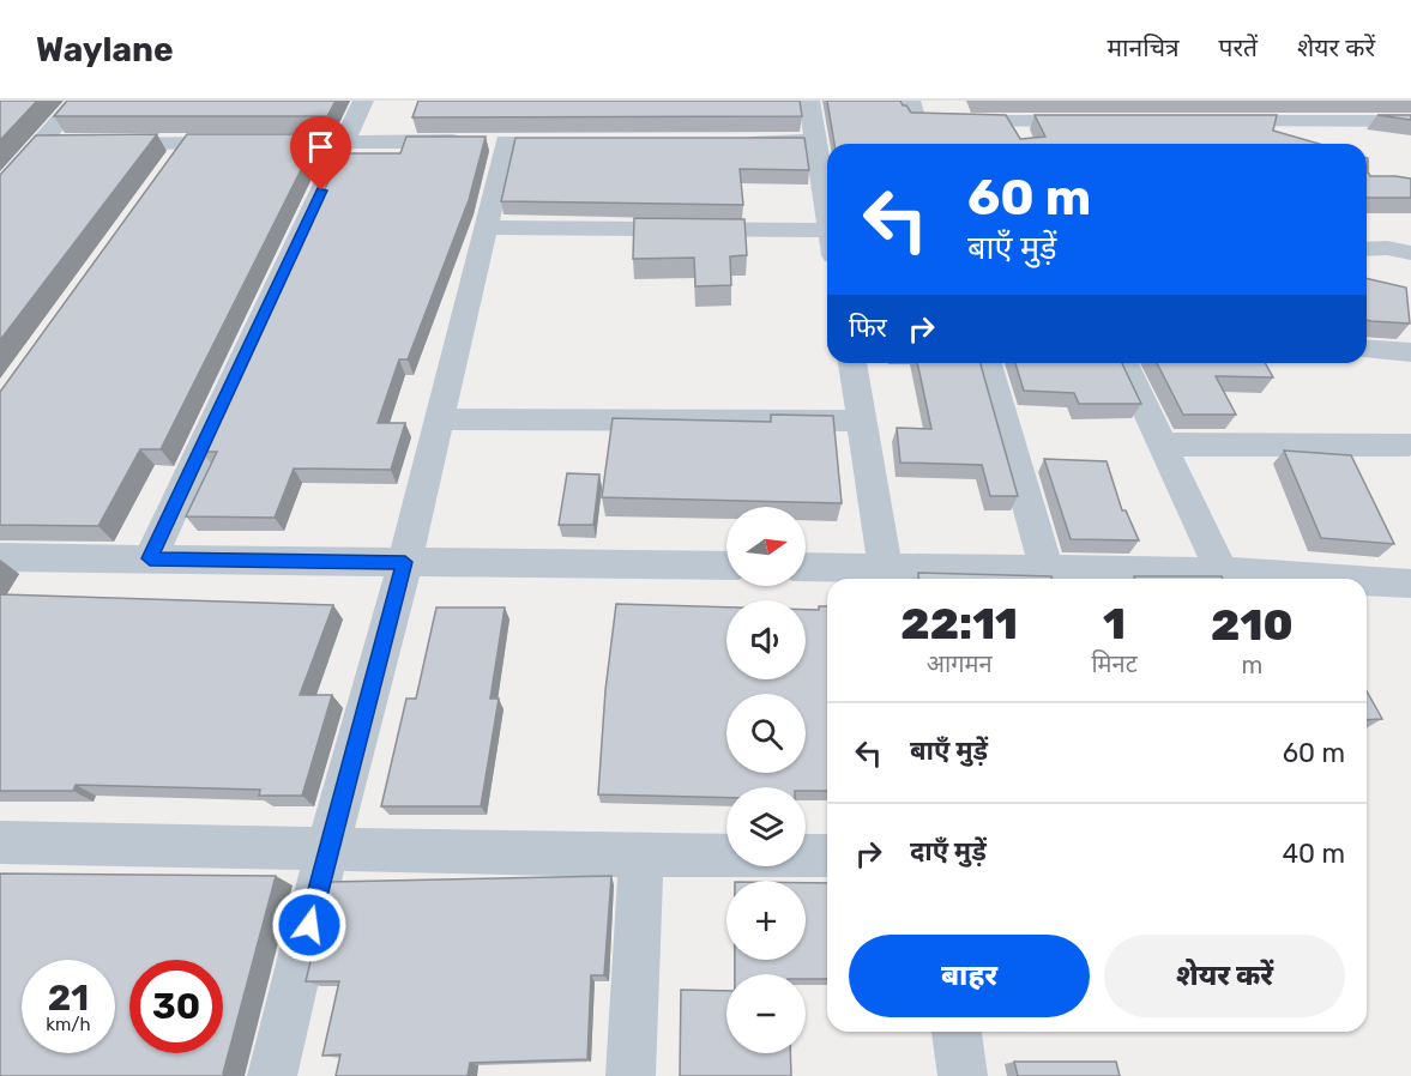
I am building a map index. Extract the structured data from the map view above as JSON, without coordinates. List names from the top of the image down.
{
  "north": "right",
  "page": {
    "header": "Waylane",
    "nav": ["मानचित्र", "परतें", "शेयर करें"],
    "turn": ["60 m", "बाएँ मुड़ें"],
    "then": "फिर",
    "map_buttons": ["+", "−"],
    "eta": [
      "22:11",
      "आगमन",
      "1",
      "मिनट",
      "210",
      "m"
    ],
    "list": [
      {
        "name": "बाएँ मुड़ें",
        "value": "60 m"
      },
      {
        "name": "दाएँ मुड़ें",
        "value": "40 m"
      }
    ],
    "buttons": ["बाहर", "शेयर करें"],
    "speed": "21 km/h",
    "limit": "30"
  }
}
